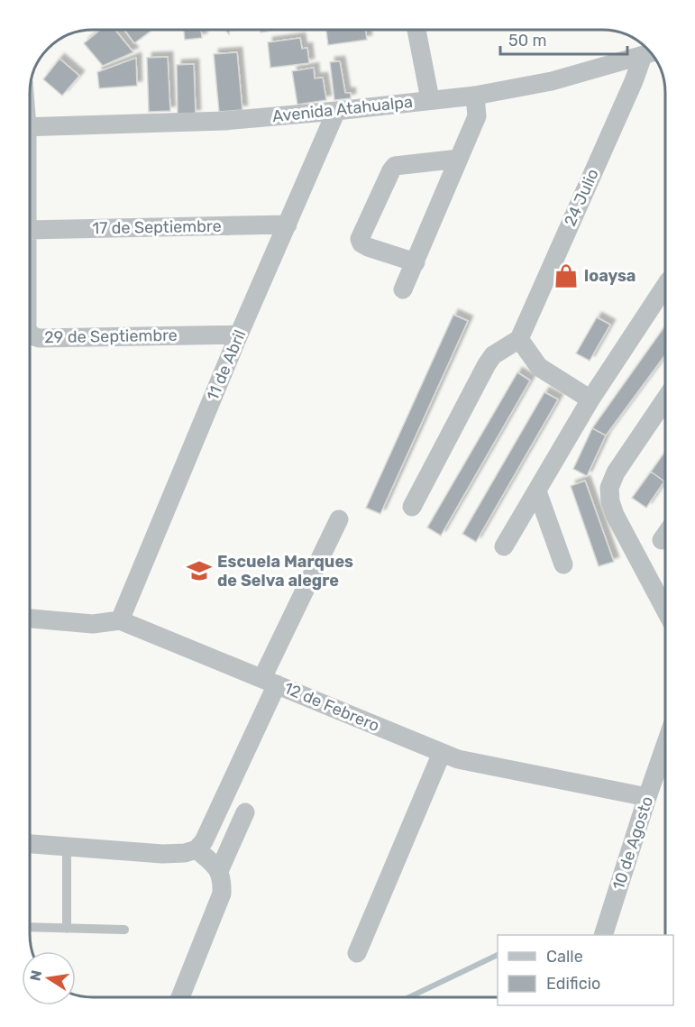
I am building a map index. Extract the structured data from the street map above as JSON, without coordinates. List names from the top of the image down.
{
  "streets": {
    "street": [
      "Avenida Atahualpa",
      "24 Julio",
      "17 de Septiembre",
      "29 de Septiembre",
      "11 de Abril",
      "12 de Febrero",
      "10 de Agosto"
    ]
  },
  "crossings": [
    ["Avenida Atahualpa", "24 Julio"],
    ["Avenida Atahualpa", "11 de Abril"],
    ["17 de Septiembre", "11 de Abril"],
    ["29 de Septiembre", "11 de Abril"],
    ["11 de Abril", "12 de Febrero"],
    ["12 de Febrero", "10 de Agosto"]
  ],
  "places": {
    "shop": ["loaysa"],
    "school or university": ["Escuela Marques de Selva alegre"]
  },
  "legend": ["Calle", "Edificio"],
  "scale_bar": "50 m",
  "north": "left"
}
